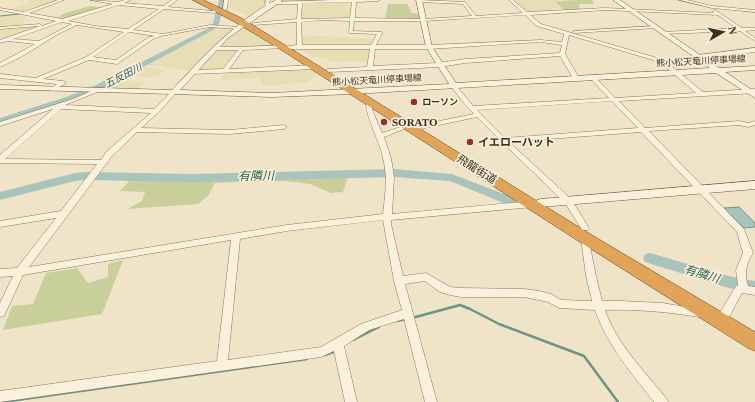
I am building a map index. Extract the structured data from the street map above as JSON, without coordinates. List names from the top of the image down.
{
  "streets": {
    "highway": ["飛龍街道"],
    "street": ["熊小松天竜川停車場線"]
  },
  "crossings": [
    ["熊小松天竜川停車場線", "飛龍街道"]
  ],
  "water": ["五反田川", "有隣川"],
  "places": ["ローソン", "SORATO", "イエローハット"],
  "north": "right"
}
